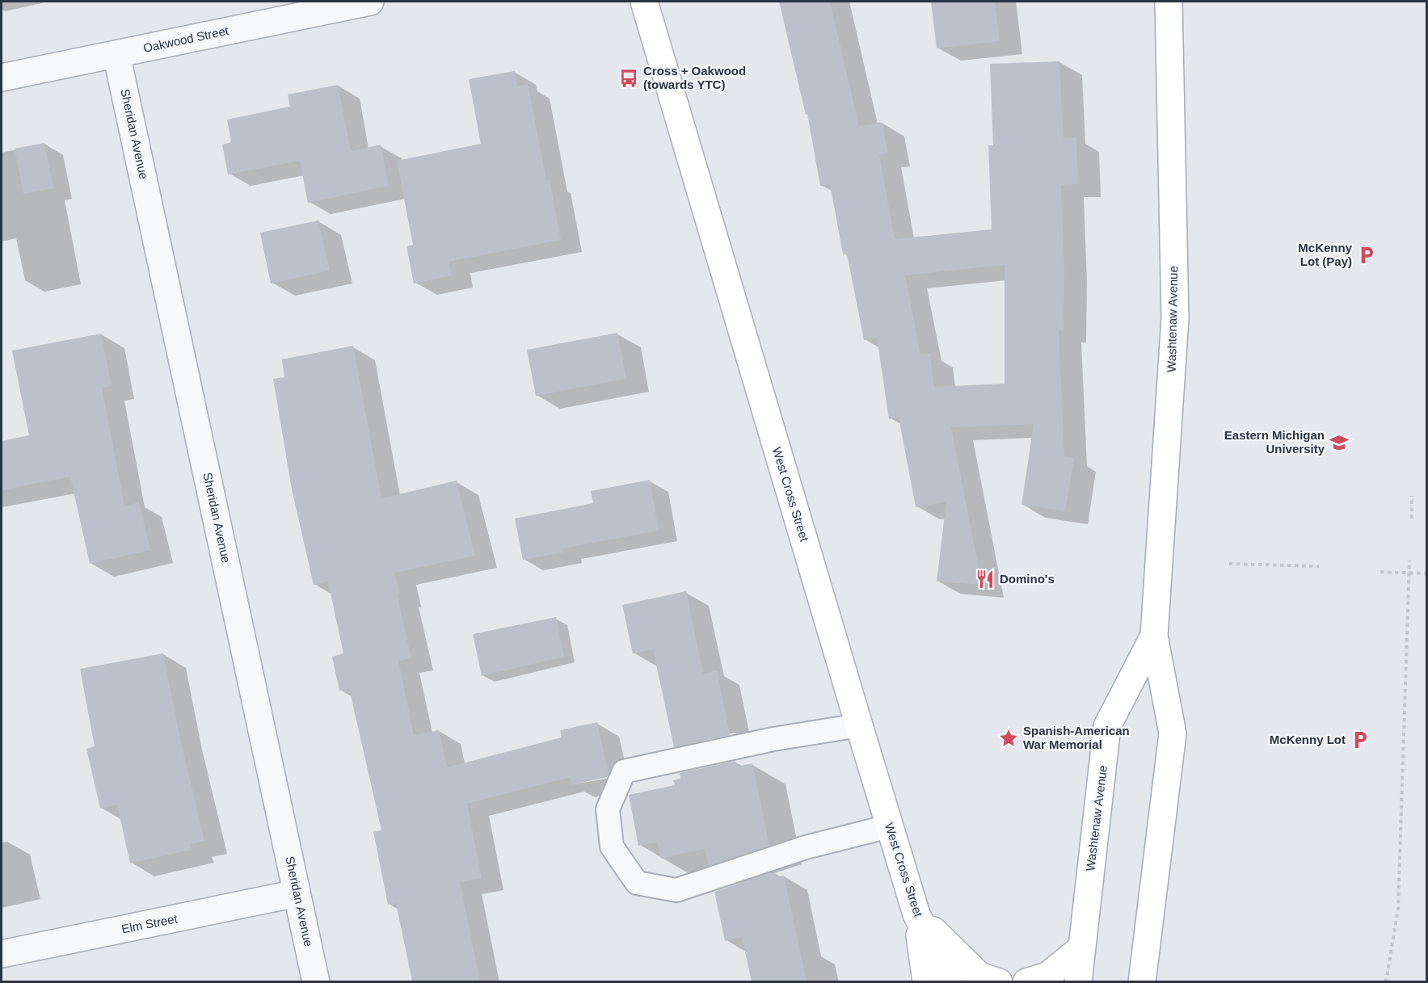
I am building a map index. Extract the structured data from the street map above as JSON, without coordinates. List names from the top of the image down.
{
  "streets": {
    "main road": ["Washtenaw Avenue", "West Cross Street"],
    "street": ["Oakwood Street", "Sheridan Avenue", "Elm Street"]
  },
  "crossings": [
    ["Oakwood Street", "Sheridan Avenue"],
    ["Sheridan Avenue", "Elm Street"]
  ],
  "places": {
    "bus stop": ["Cross + Oakwood (towards YTC)"],
    "parking": ["McKenny Lot (Pay)", "McKenny Lot"],
    "school or university": ["Eastern Michigan University"],
    "restaurant": ["Domino's"],
    "place": ["Spanish-American War Memorial"]
  }
}
